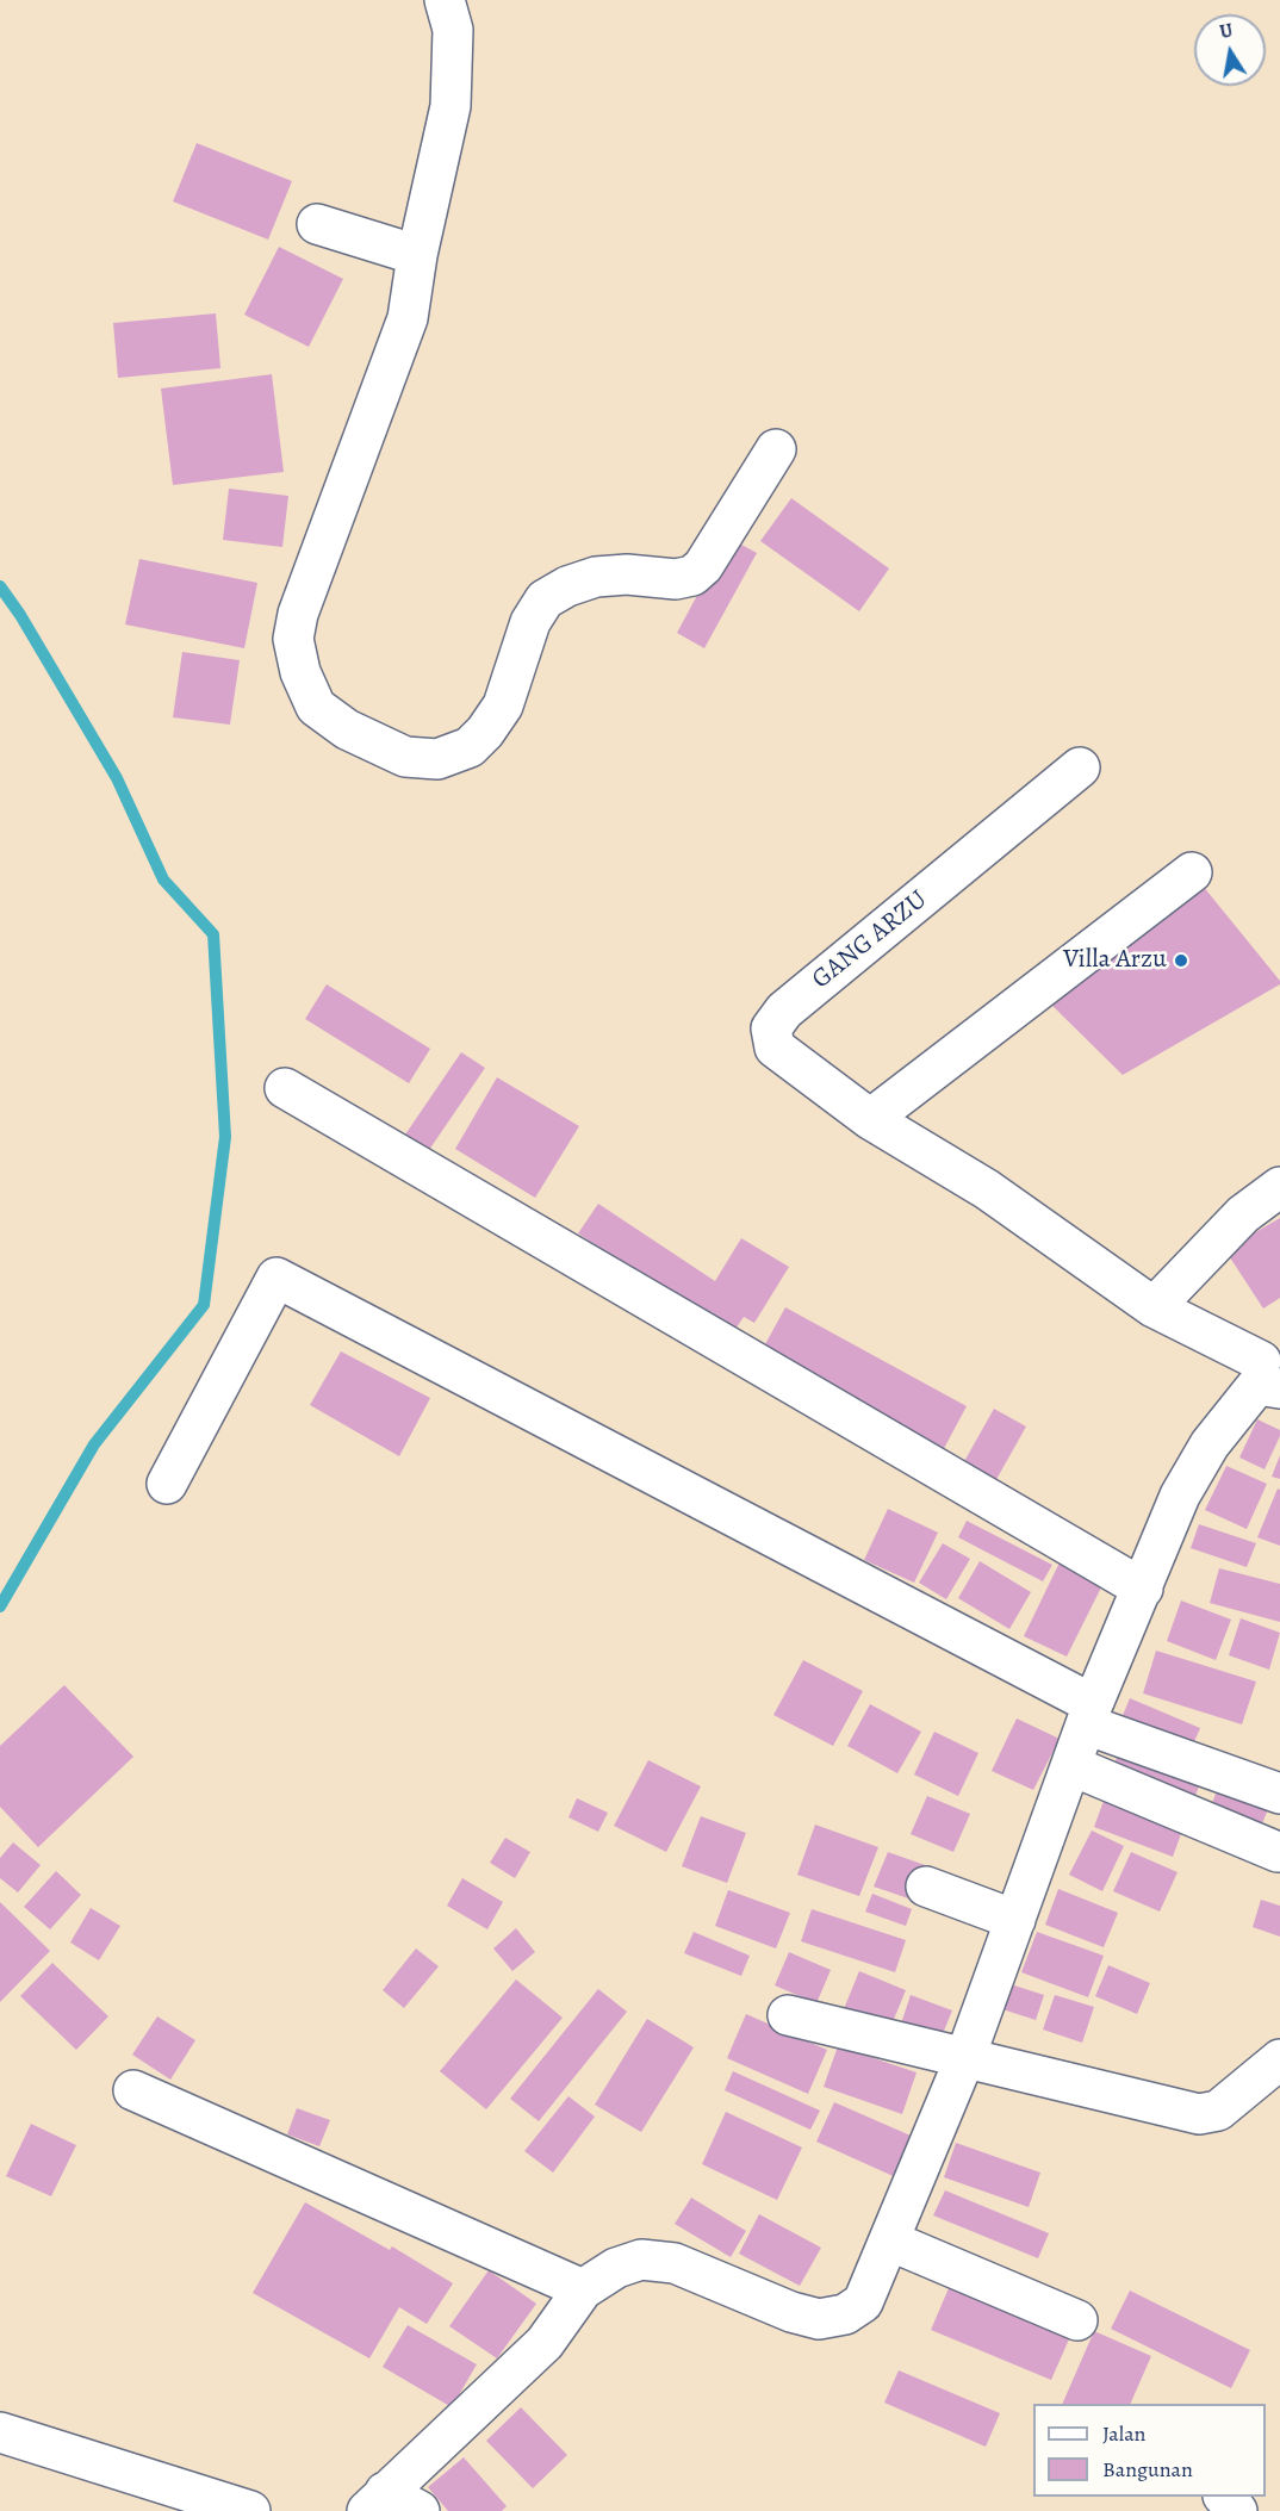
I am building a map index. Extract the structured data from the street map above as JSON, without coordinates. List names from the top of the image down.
{
  "streets": {
    "street": ["GANG ARZU"]
  },
  "places": ["Villa Arzu"],
  "legend": ["Jalan", "Bangunan"],
  "north": "top"
}
